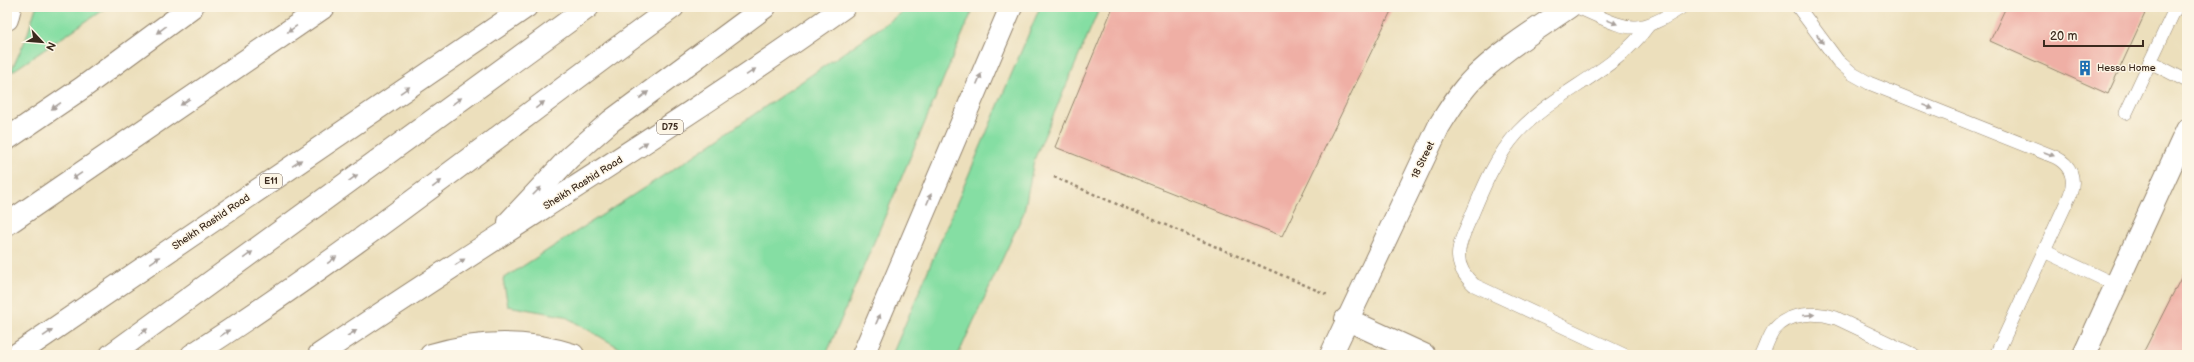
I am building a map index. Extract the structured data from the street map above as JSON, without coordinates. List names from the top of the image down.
{
  "streets": {
    "main road": [
      "D75",
      "18 Street",
      "E11",
      "Sheikh Rashid Road"
    ]
  },
  "places": {
    "building": ["Hessa Home"]
  },
  "scale_bar": "20 m",
  "north": "bottom right"
}
